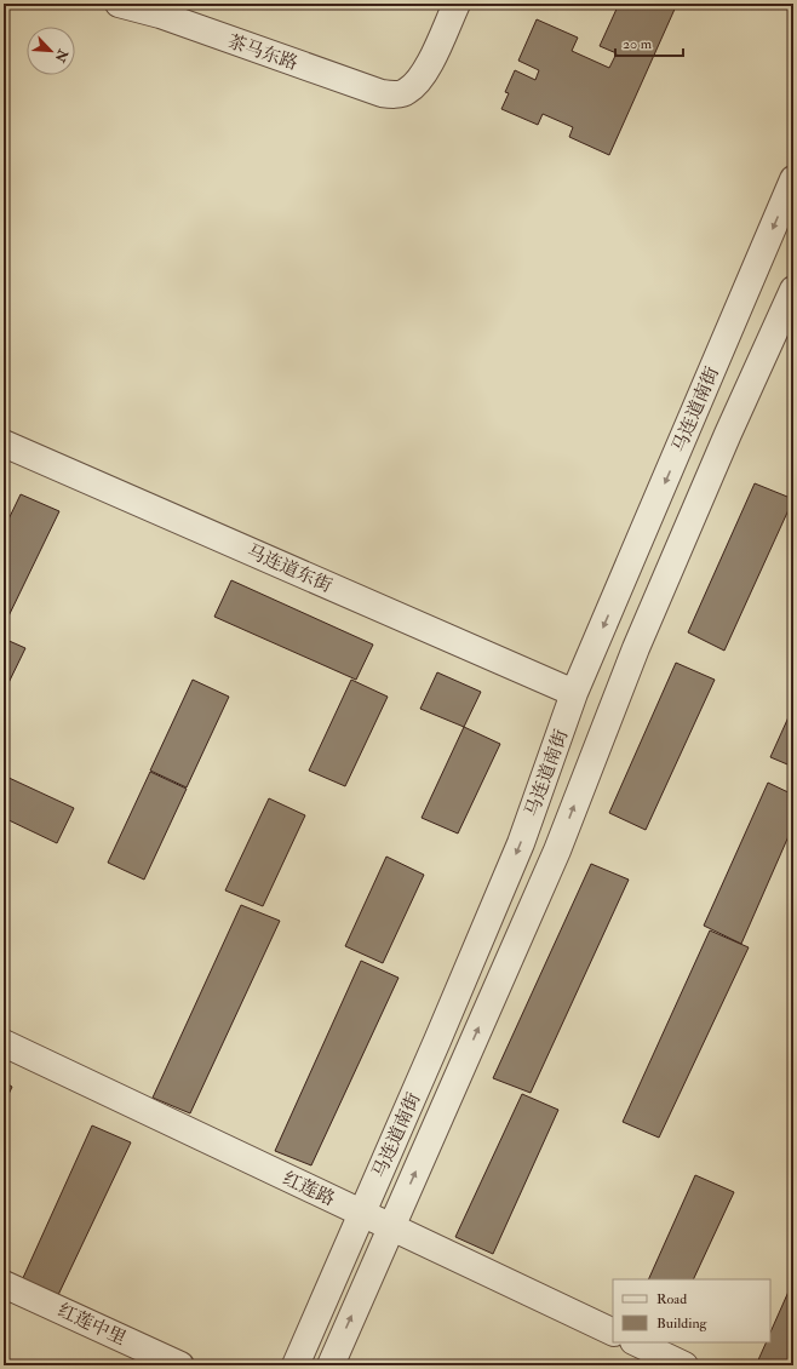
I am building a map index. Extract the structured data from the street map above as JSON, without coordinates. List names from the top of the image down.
{
  "streets": {
    "street": [
      "茶马东路",
      "马连道南街",
      "马连道东街",
      "红莲路",
      "红莲中里"
    ]
  },
  "crossings": [
    ["马连道南街", "马连道东街"],
    ["马连道南街", "红莲路"]
  ],
  "legend": ["Road", "Building"],
  "scale_bar": "20 m",
  "north": "bottom right"
}
